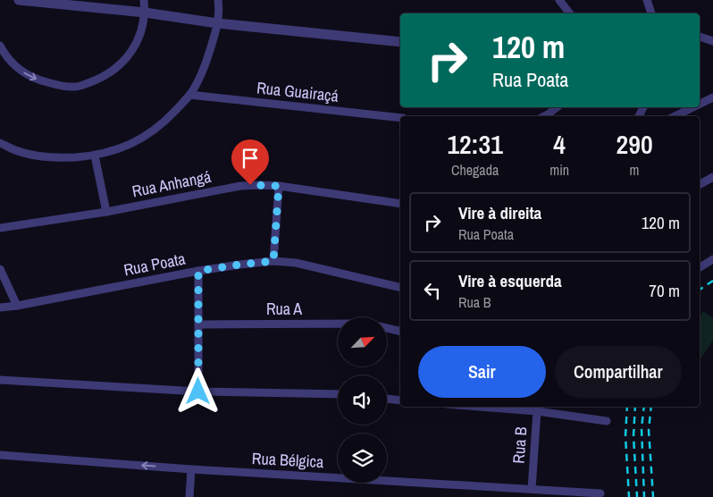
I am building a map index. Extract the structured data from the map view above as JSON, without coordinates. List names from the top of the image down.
{
  "streets": {
    "street": [
      "Rua Guairaçá",
      "Rua Anhangá",
      "Rua Poata",
      "Rua A",
      "Rua B",
      "Rua Bélgica"
    ]
  },
  "crossings": [
    ["Rua B", "Rua Bélgica"]
  ],
  "north": "top right",
  "page": {
    "turn": ["120 m", "Rua Poata"],
    "eta": [
      "12:31",
      "Chegada",
      "4",
      "min",
      "290",
      "m"
    ],
    "list": [
      {
        "name": "Vire à direita",
        "note": "Rua Poata",
        "value": "120 m"
      },
      {
        "name": "Vire à esquerda",
        "note": "Rua B",
        "value": "70 m"
      }
    ],
    "buttons": ["Sair", "Compartilhar"]
  }
}
